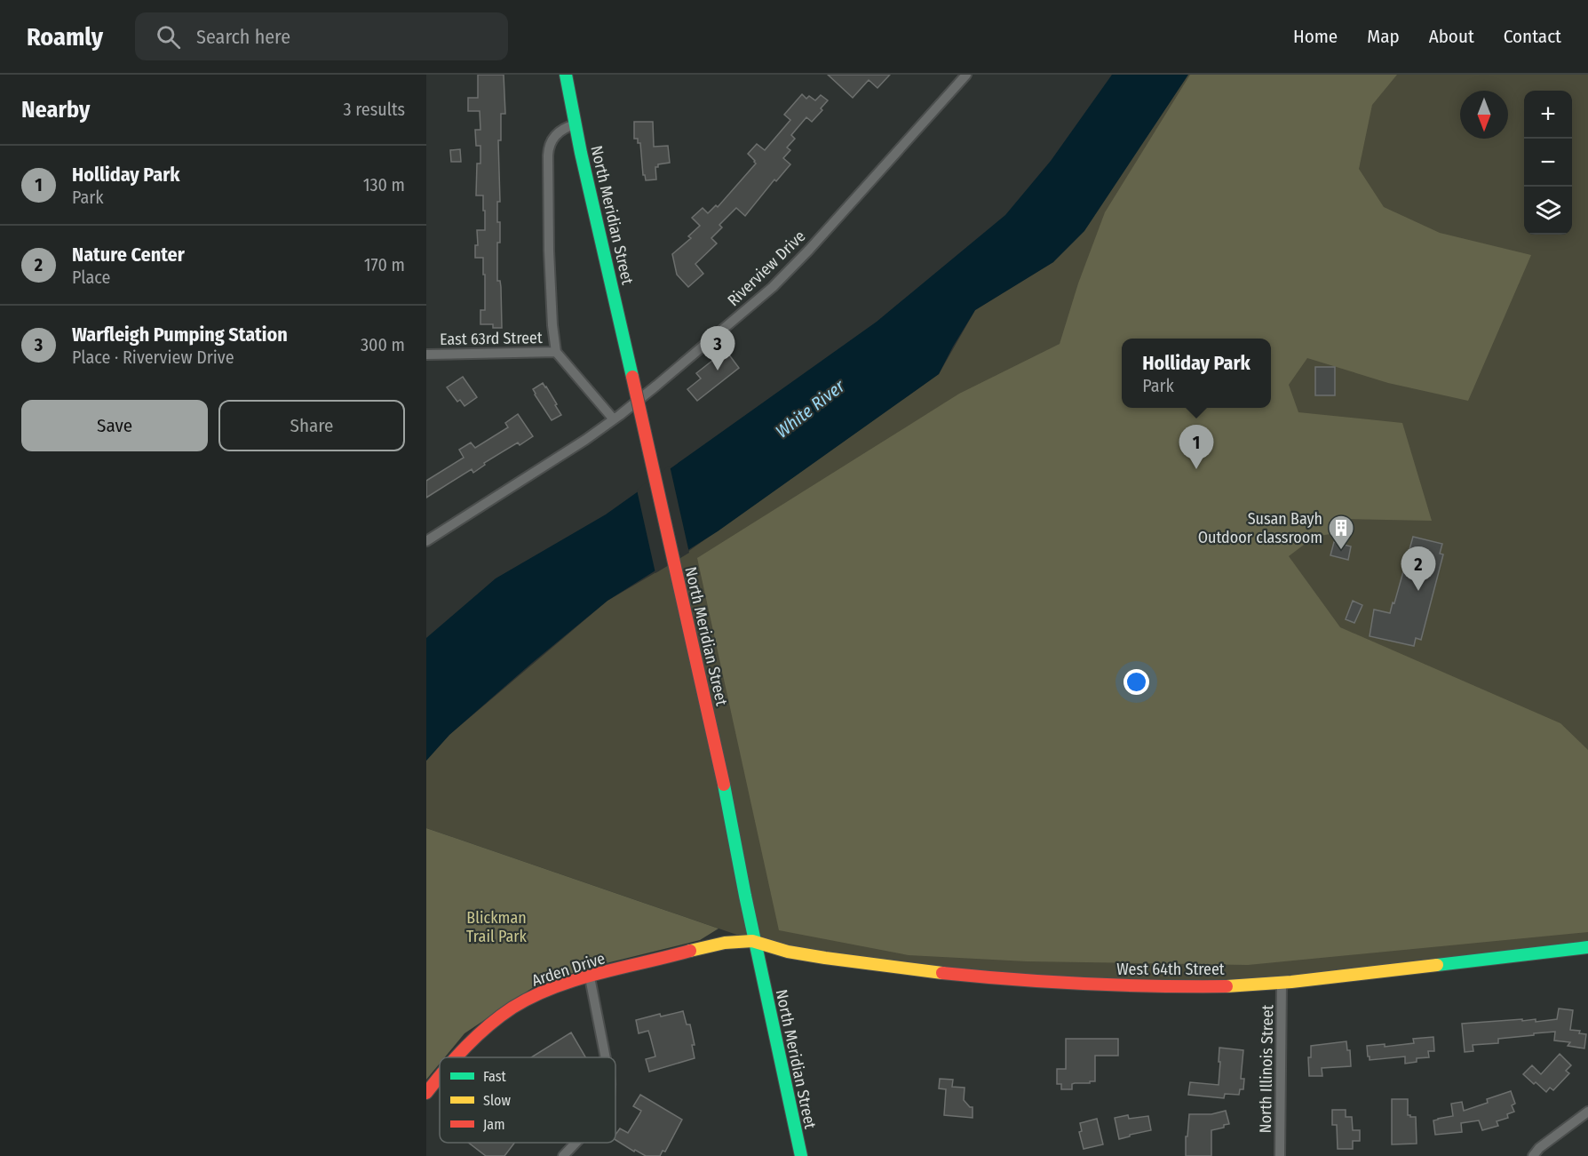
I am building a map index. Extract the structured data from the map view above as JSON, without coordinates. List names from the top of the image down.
{
  "streets": {
    "street": [
      "North Meridian Street",
      "Riverview Drive",
      "East 63rd Street",
      "Arden Drive",
      "West 64th Street",
      "North Illinois Street"
    ]
  },
  "crossings": [
    ["North Meridian Street", "Arden Drive"],
    ["North Meridian Street", "West 64th Street"],
    ["Arden Drive", "West 64th Street"],
    ["West 64th Street", "North Illinois Street"]
  ],
  "water": ["White River"],
  "parks": ["Blickman Trail Park"],
  "places": {
    "building": ["Susan Bayh Outdoor classroom"]
  },
  "legend": ["Fast", "Slow", "Jam"],
  "north": "bottom",
  "page": {
    "header": "Roamly",
    "search": "Search here",
    "nav": [
      "Home",
      "Map",
      "About",
      "Contact"
    ],
    "heading": ["Nearby", "3 results"],
    "map_buttons": ["+", "−"],
    "list": [
      {
        "mark": "1",
        "name": "Holliday Park",
        "note": "Park",
        "value": "130 m"
      },
      {
        "mark": "2",
        "name": "Nature Center",
        "note": "Place",
        "value": "170 m"
      },
      {
        "mark": "3",
        "name": "Warfleigh Pumping Station",
        "note": "Place · Riverview Drive",
        "value": "300 m"
      }
    ],
    "pins": ["3", "1", "2"],
    "popup": ["Holliday Park", "Park"],
    "buttons": ["Save", "Share"]
  }
}
